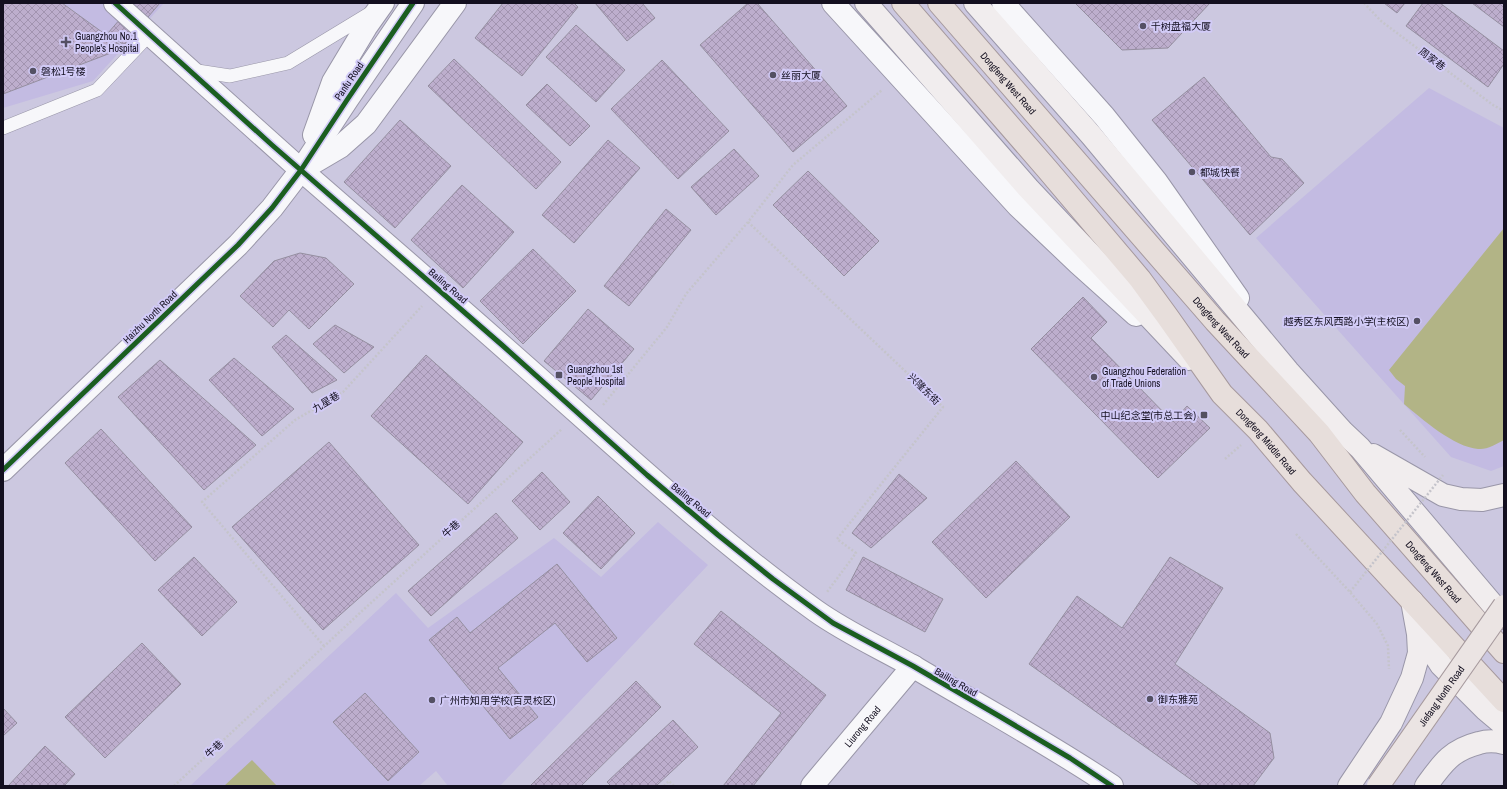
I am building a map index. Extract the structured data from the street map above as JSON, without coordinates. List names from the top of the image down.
{
  "streets": {
    "highway": ["Dongfeng West Road", "Dongfeng Middle Road"],
    "main road": ["Jiefang North Road"],
    "street": [
      "Panfu Road",
      "Bailing Road",
      "Haizhu North Road",
      "Liurong Road"
    ],
    "path": [
      "周家巷",
      "兴隆东街",
      "九星巷",
      "牛巷"
    ]
  },
  "crossings": [
    ["Panfu Road", "Bailing Road"],
    ["Panfu Road", "Haizhu North Road"],
    ["Bailing Road", "Haizhu North Road"],
    ["Bailing Road", "兴隆东街"],
    ["Bailing Road", "九星巷"],
    ["Bailing Road", "牛巷"],
    ["Bailing Road", "Liurong Road"],
    ["兴隆东街", "牛巷"],
    ["九星巷", "牛巷"]
  ],
  "places": {
    "other": [
      "千树盘福大厦",
      "磐松1号楼",
      "丝丽大厦",
      "都城快餐",
      "越秀区东风西路小学(主校区)",
      "Guangzhou Federation of Trade Unions",
      "御东雅苑",
      "广州市知用学校(百灵校区)"
    ],
    "health": ["Guangzhou No.1 People's Hospital"],
    "transit": ["Guangzhou 1st People Hospital", "中山纪念堂(市总工会)"]
  }
}
